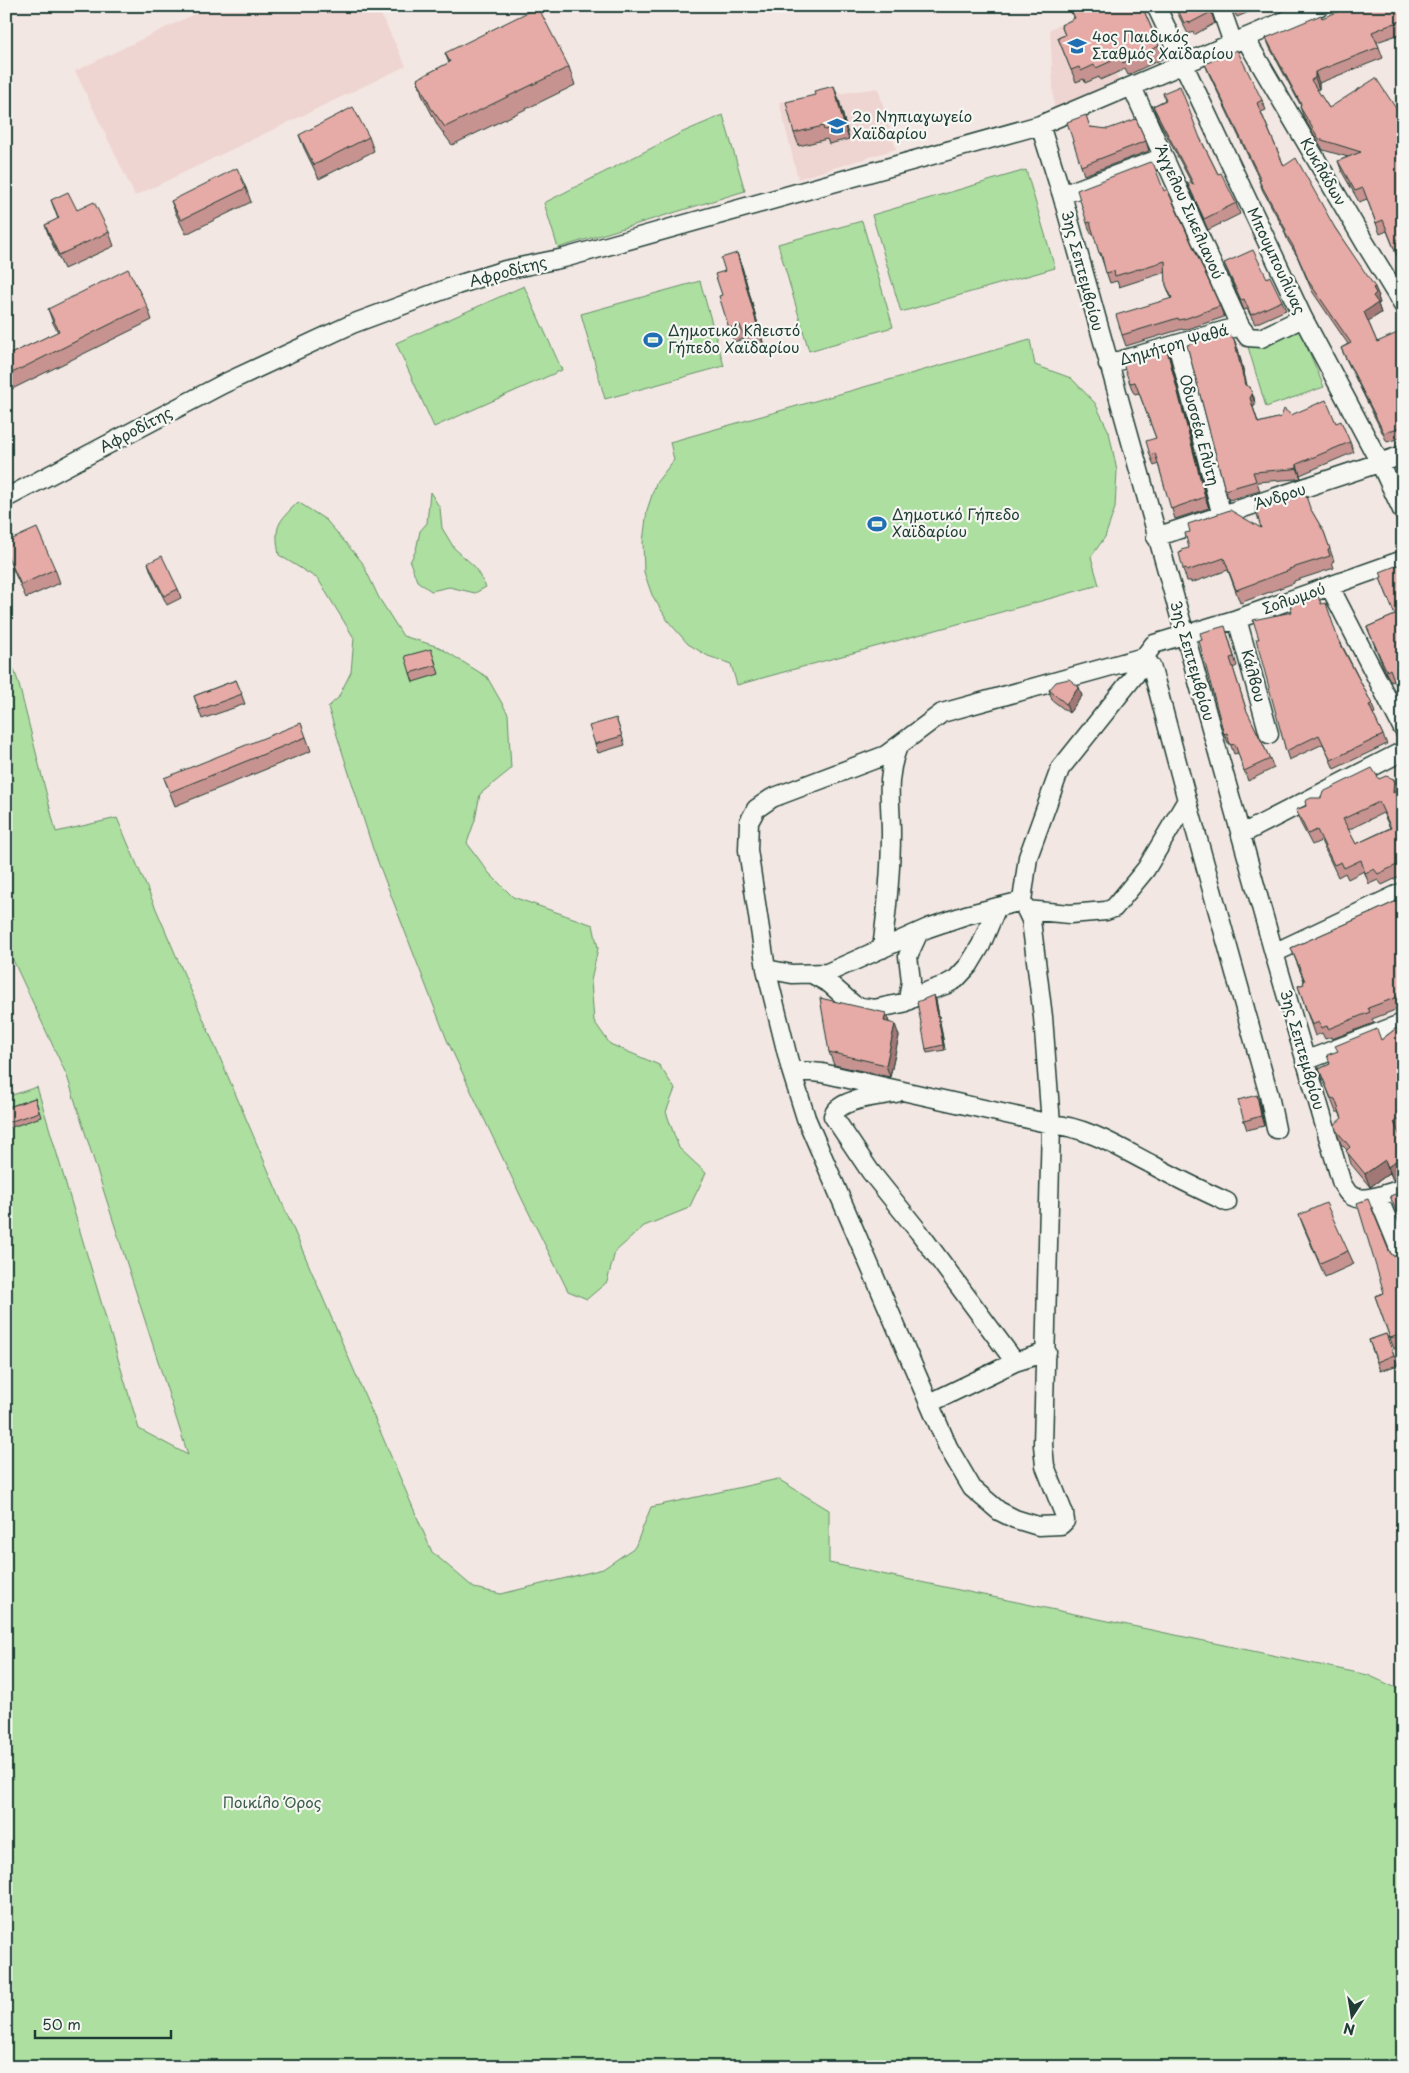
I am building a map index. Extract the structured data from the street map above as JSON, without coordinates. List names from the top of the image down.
{
  "streets": {
    "street": [
      "Κυκλάδων",
      "Άγγελου Σικελιανού",
      "Μπουμπουλίνας",
      "3ης Σεπτεμβρίου",
      "Αφροδίτης",
      "Δημήτρη Ψαθά",
      "Οδυσσέα Ελύτη",
      "Άνδρου",
      "Σολωμού",
      "Κάλβου"
    ]
  },
  "crossings": [
    ["Κυκλάδων", "Αφροδίτης"],
    ["Άγγελου Σικελιανού", "Αφροδίτης"],
    ["Άγγελου Σικελιανού", "Δημήτρη Ψαθά"],
    ["Μπουμπουλίνας", "Αφροδίτης"],
    ["Μπουμπουλίνας", "Δημήτρη Ψαθά"],
    ["Μπουμπουλίνας", "Άνδρου"],
    ["3ης Σεπτεμβρίου", "Αφροδίτης"],
    ["3ης Σεπτεμβρίου", "Δημήτρη Ψαθά"],
    ["3ης Σεπτεμβρίου", "Άνδρου"],
    ["3ης Σεπτεμβρίου", "Σολωμού"],
    ["Δημήτρη Ψαθά", "Οδυσσέα Ελύτη"],
    ["Οδυσσέα Ελύτη", "Άνδρου"],
    ["Σολωμού", "Κάλβου"]
  ],
  "parks": ["Ποικίλο Όρος"],
  "places": {
    "school or university": ["4ος Παιδικός Σταθμός Χαϊδαρίου", "2ο Νηπιαγωγείο Χαϊδαρίου"],
    "sports": ["Δημοτικό Κλειστό Γήπεδο Χαϊδαρίου", "Δημοτικό Γήπεδο Χαϊδαρίου"]
  },
  "scale_bar": "50 m",
  "north": "bottom"
}
